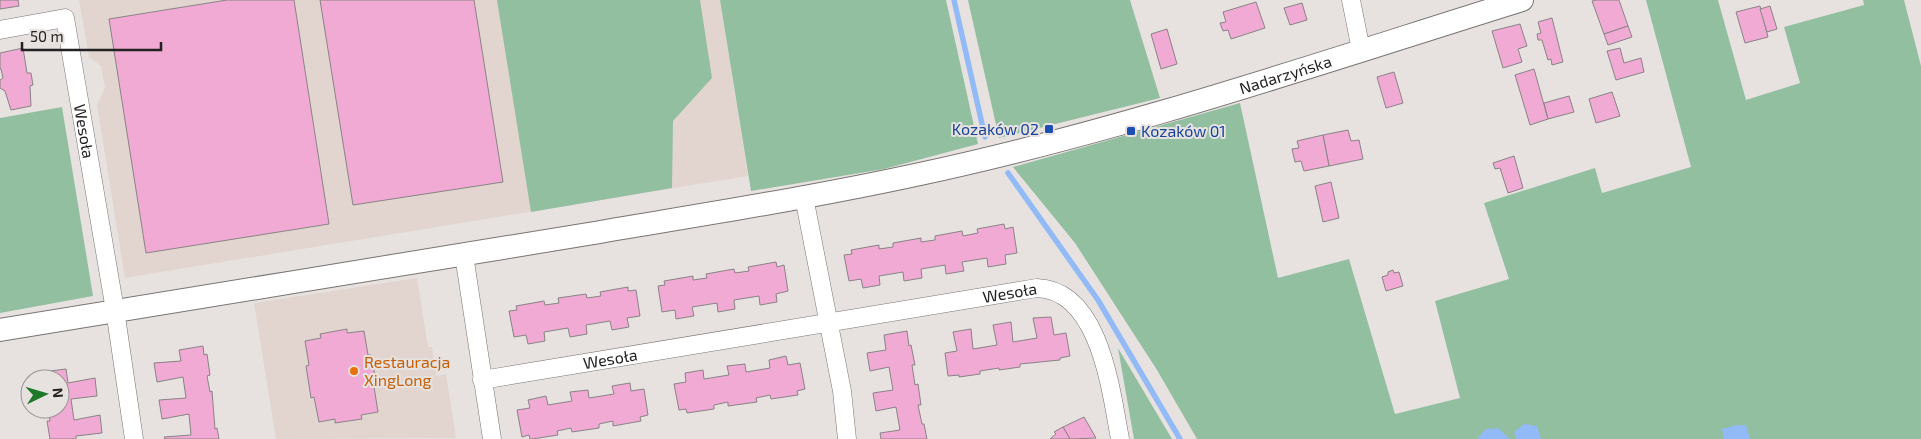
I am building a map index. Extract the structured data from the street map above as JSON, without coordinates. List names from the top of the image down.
{
  "streets": {
    "street": ["Nadarzyńska", "Wesoła"]
  },
  "places": {
    "transit": ["Kozaków 02", "Kozaków 01"],
    "other": ["Restauracja XingLong"]
  },
  "scale_bar": "50 m",
  "north": "right"
}
